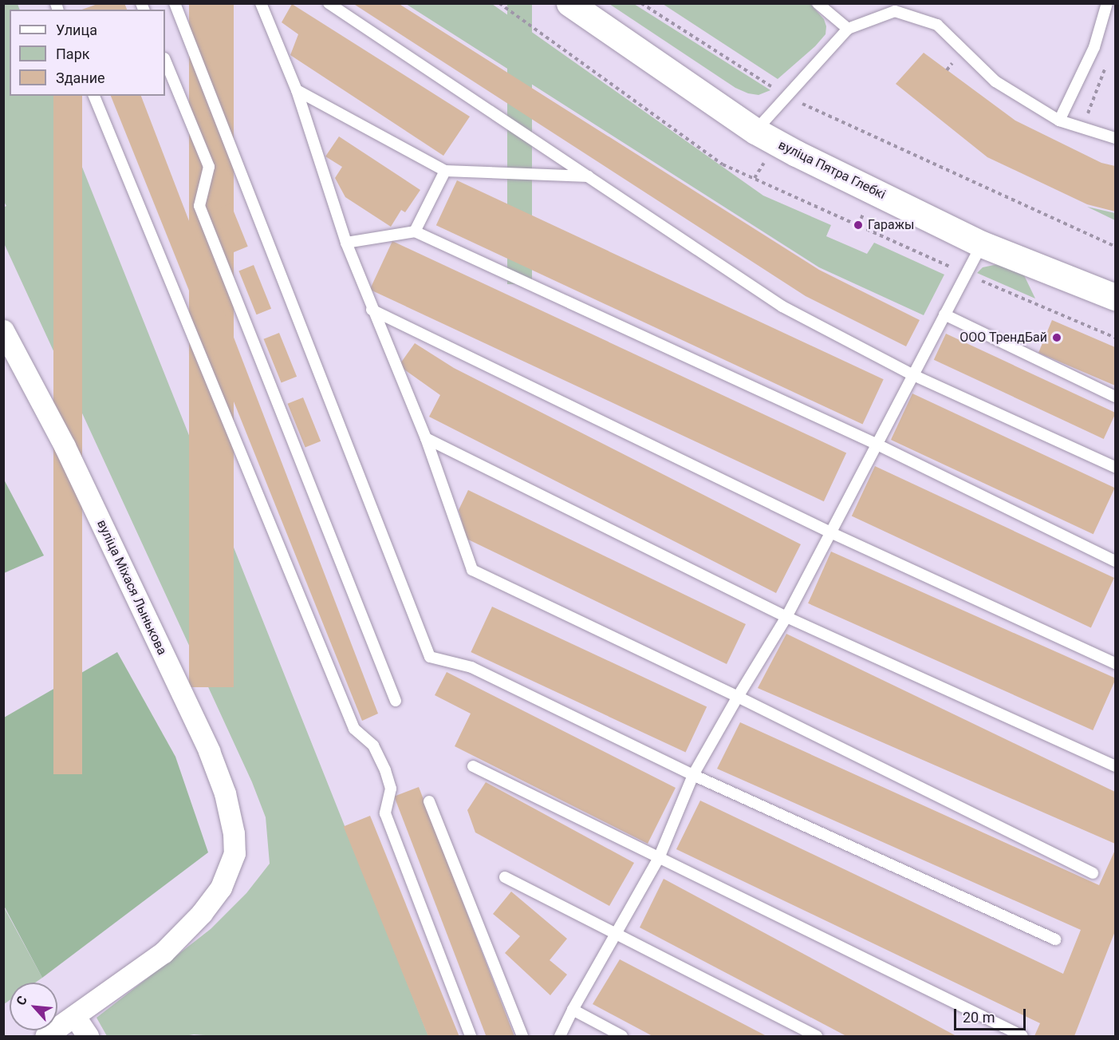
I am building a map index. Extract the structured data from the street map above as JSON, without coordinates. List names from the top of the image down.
{
  "streets": {
    "main road": ["вуліца Пятра Глебкі"],
    "street": ["вуліца Міхася Лынькова"]
  },
  "places": ["Гаражы", "ООО ТрендБай"],
  "legend": ["Улица", "Парк", "Здание"],
  "scale_bar": "20 m",
  "north": "top left"
}
